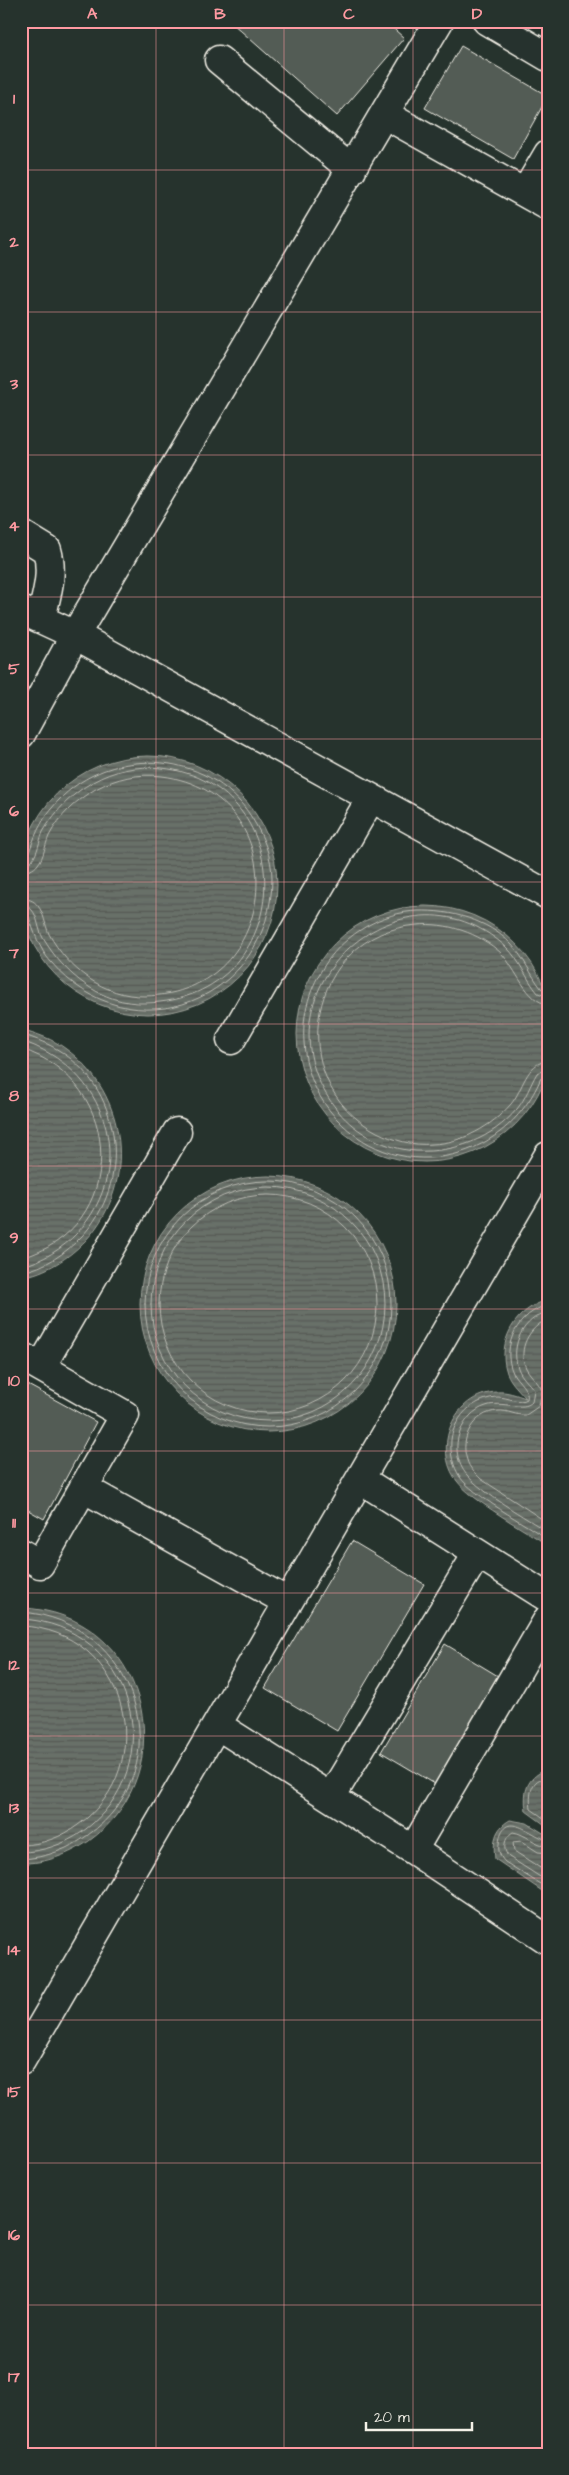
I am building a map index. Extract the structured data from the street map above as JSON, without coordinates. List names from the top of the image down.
{
  "scale_bar": "20 m",
  "grid": {
    "columns": [
      "A",
      "B",
      "C",
      "D"
    ],
    "rows": [
      "1",
      "2",
      "3",
      "4",
      "5",
      "6",
      "7",
      "8",
      "9",
      "10",
      "11",
      "12",
      "13",
      "14",
      "15",
      "16",
      "17"
    ]
  }
}
